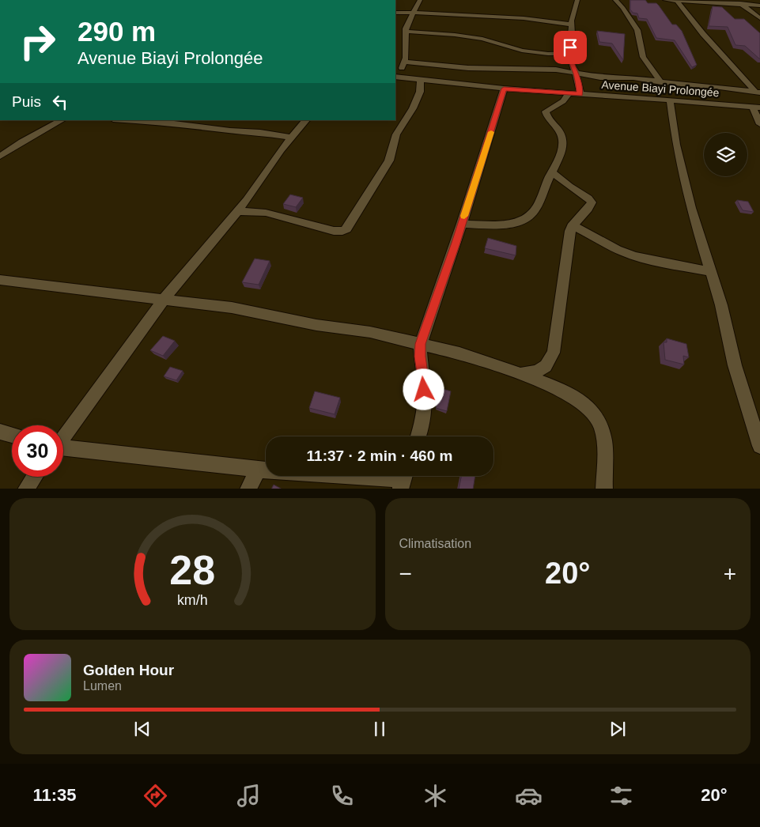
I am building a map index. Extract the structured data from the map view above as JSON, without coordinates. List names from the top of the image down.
{
  "streets": {
    "street": ["Avenue Biayi Prolongée"]
  },
  "page": {
    "turn": ["290 m", "Avenue Biayi Prolongée"],
    "then": "Puis",
    "limit": "30",
    "trip": "11:37 · 2 min · 460 m",
    "tile": "Climatisation",
    "heat": ["−", "20°", "+"],
    "song": ["Golden Hour", "Lumen"],
    "tabs": ["11:35", "20°"],
    "gauge": ["28", "km/h"]
  }
}
